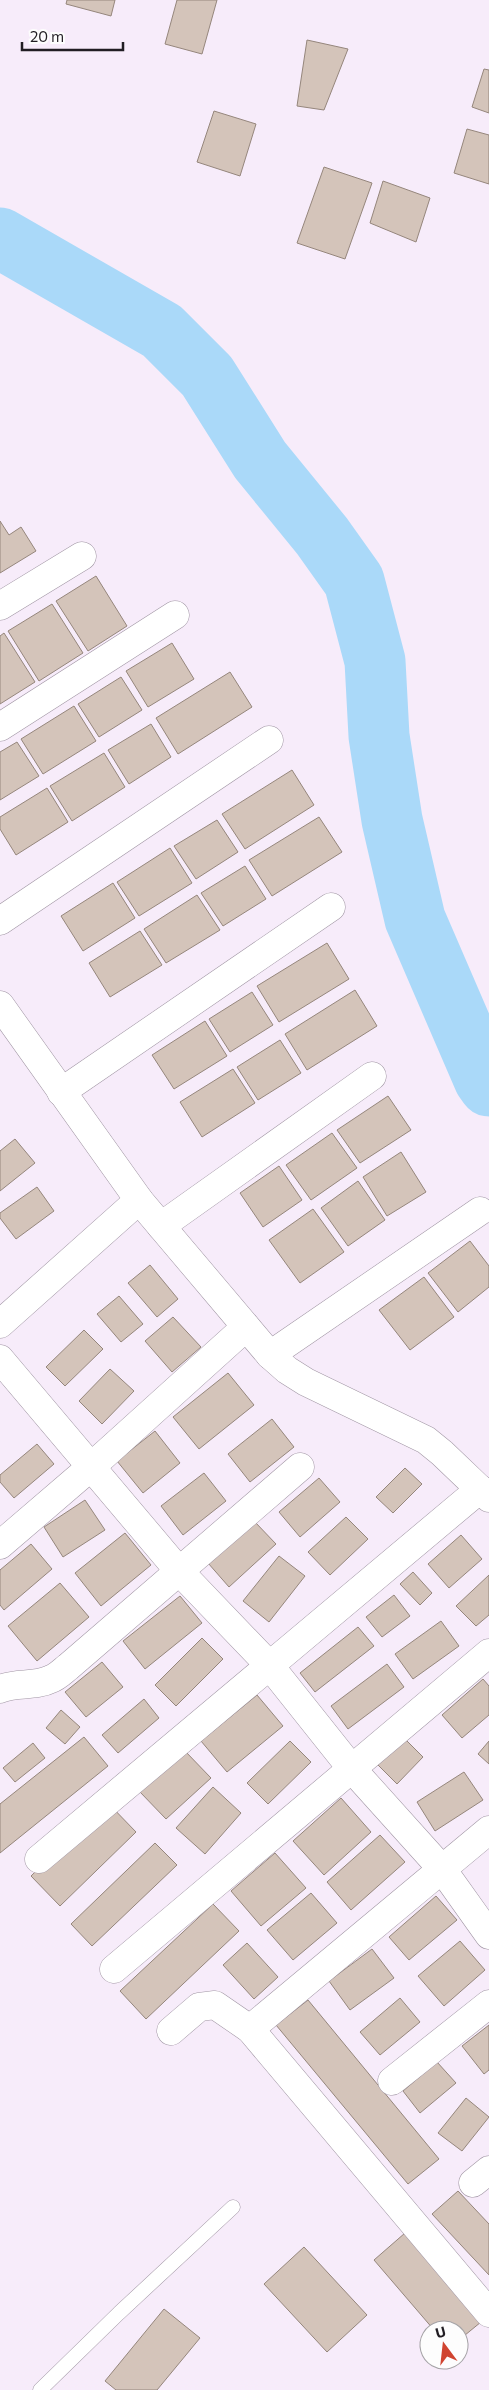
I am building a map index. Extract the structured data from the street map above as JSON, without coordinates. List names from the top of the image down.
{
  "scale_bar": "20 m",
  "north": "top"
}
